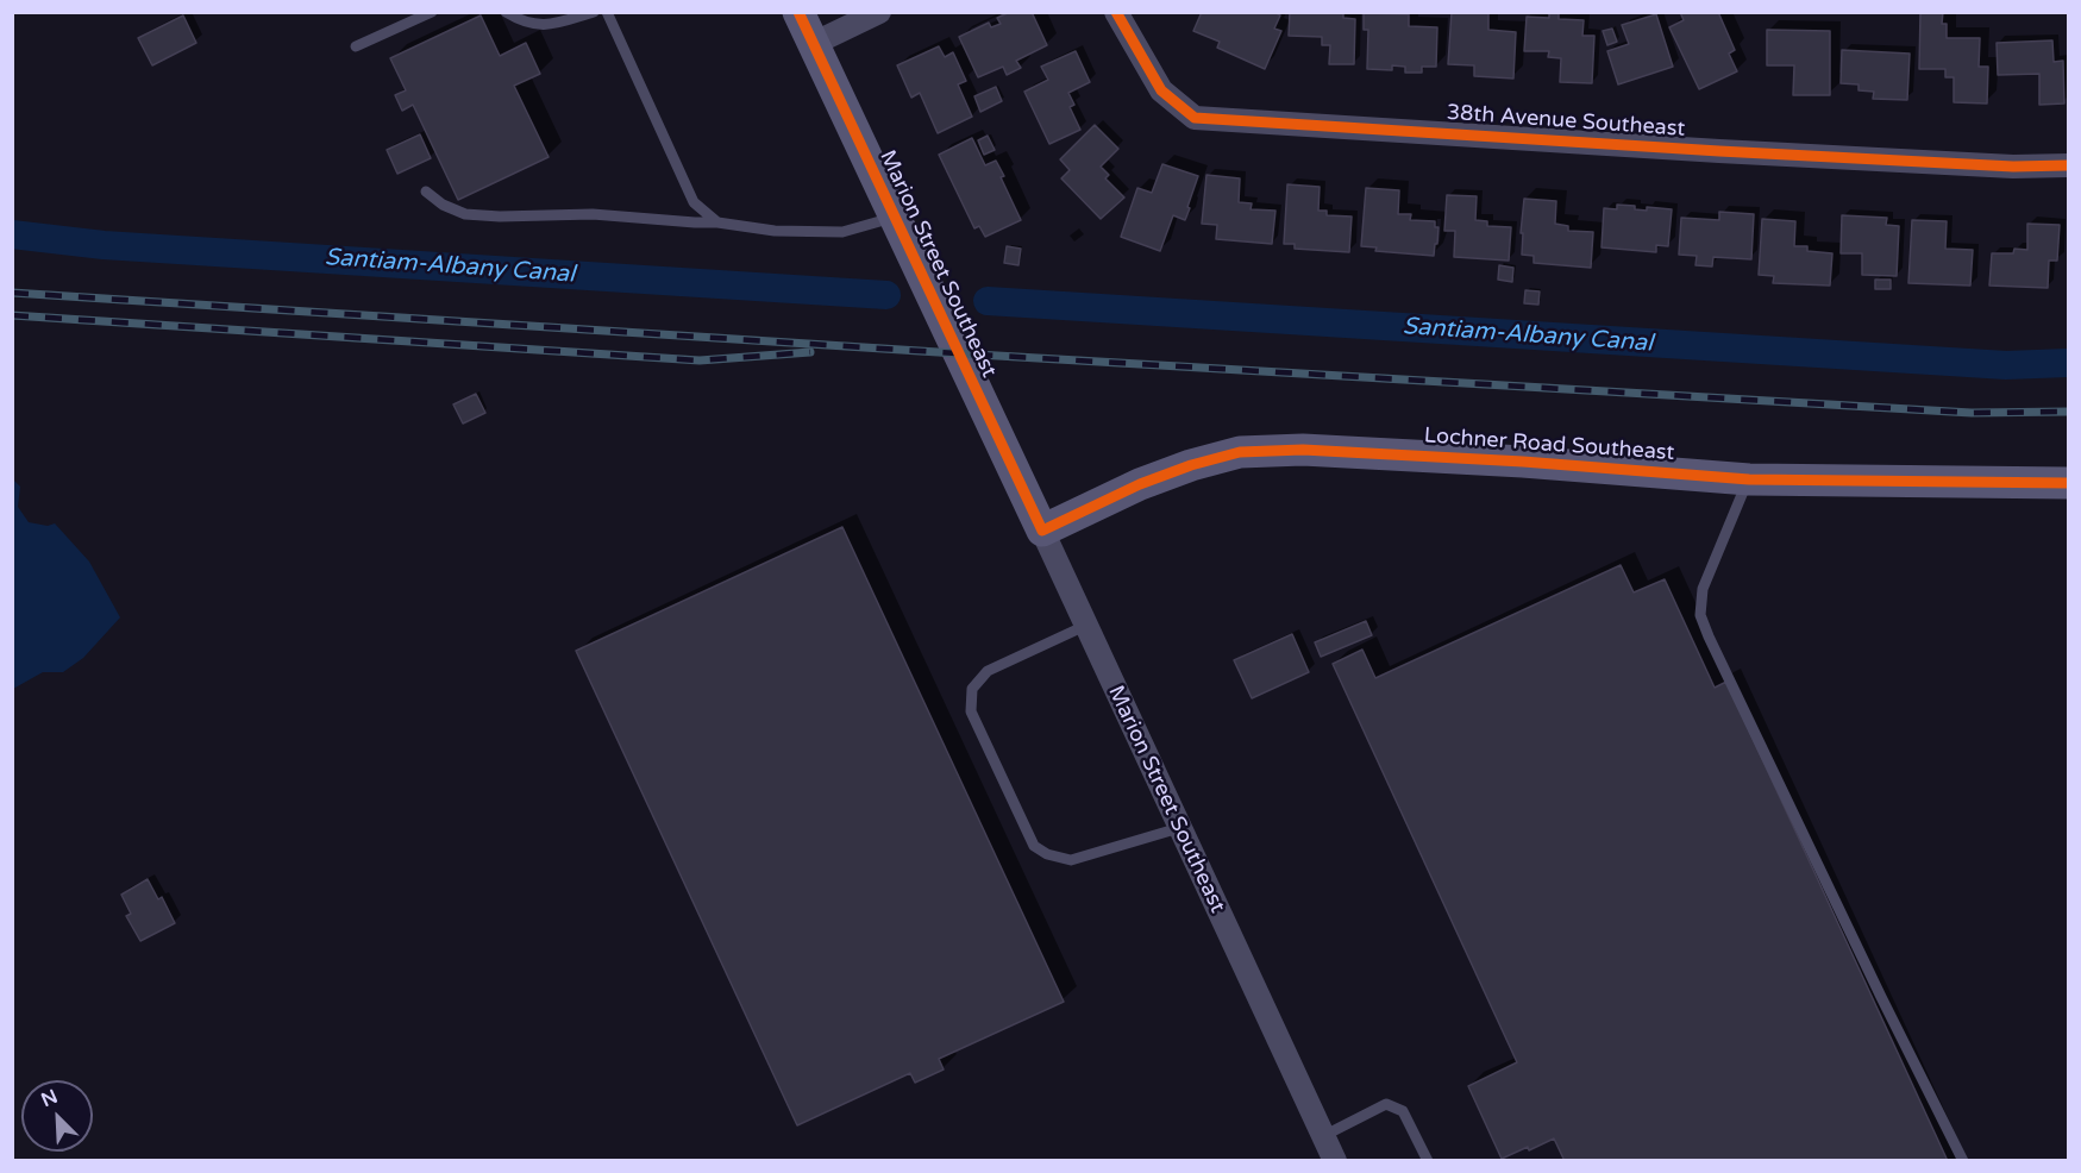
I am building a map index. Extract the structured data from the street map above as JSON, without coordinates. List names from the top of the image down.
{
  "streets": {
    "street": ["38th Avenue Southeast", "Marion Street Southeast", "Lochner Road Southeast"]
  },
  "crossings": [
    ["Marion Street Southeast", "Lochner Road Southeast"]
  ],
  "water": ["Santiam-Albany Canal"],
  "north": "top left"
}
